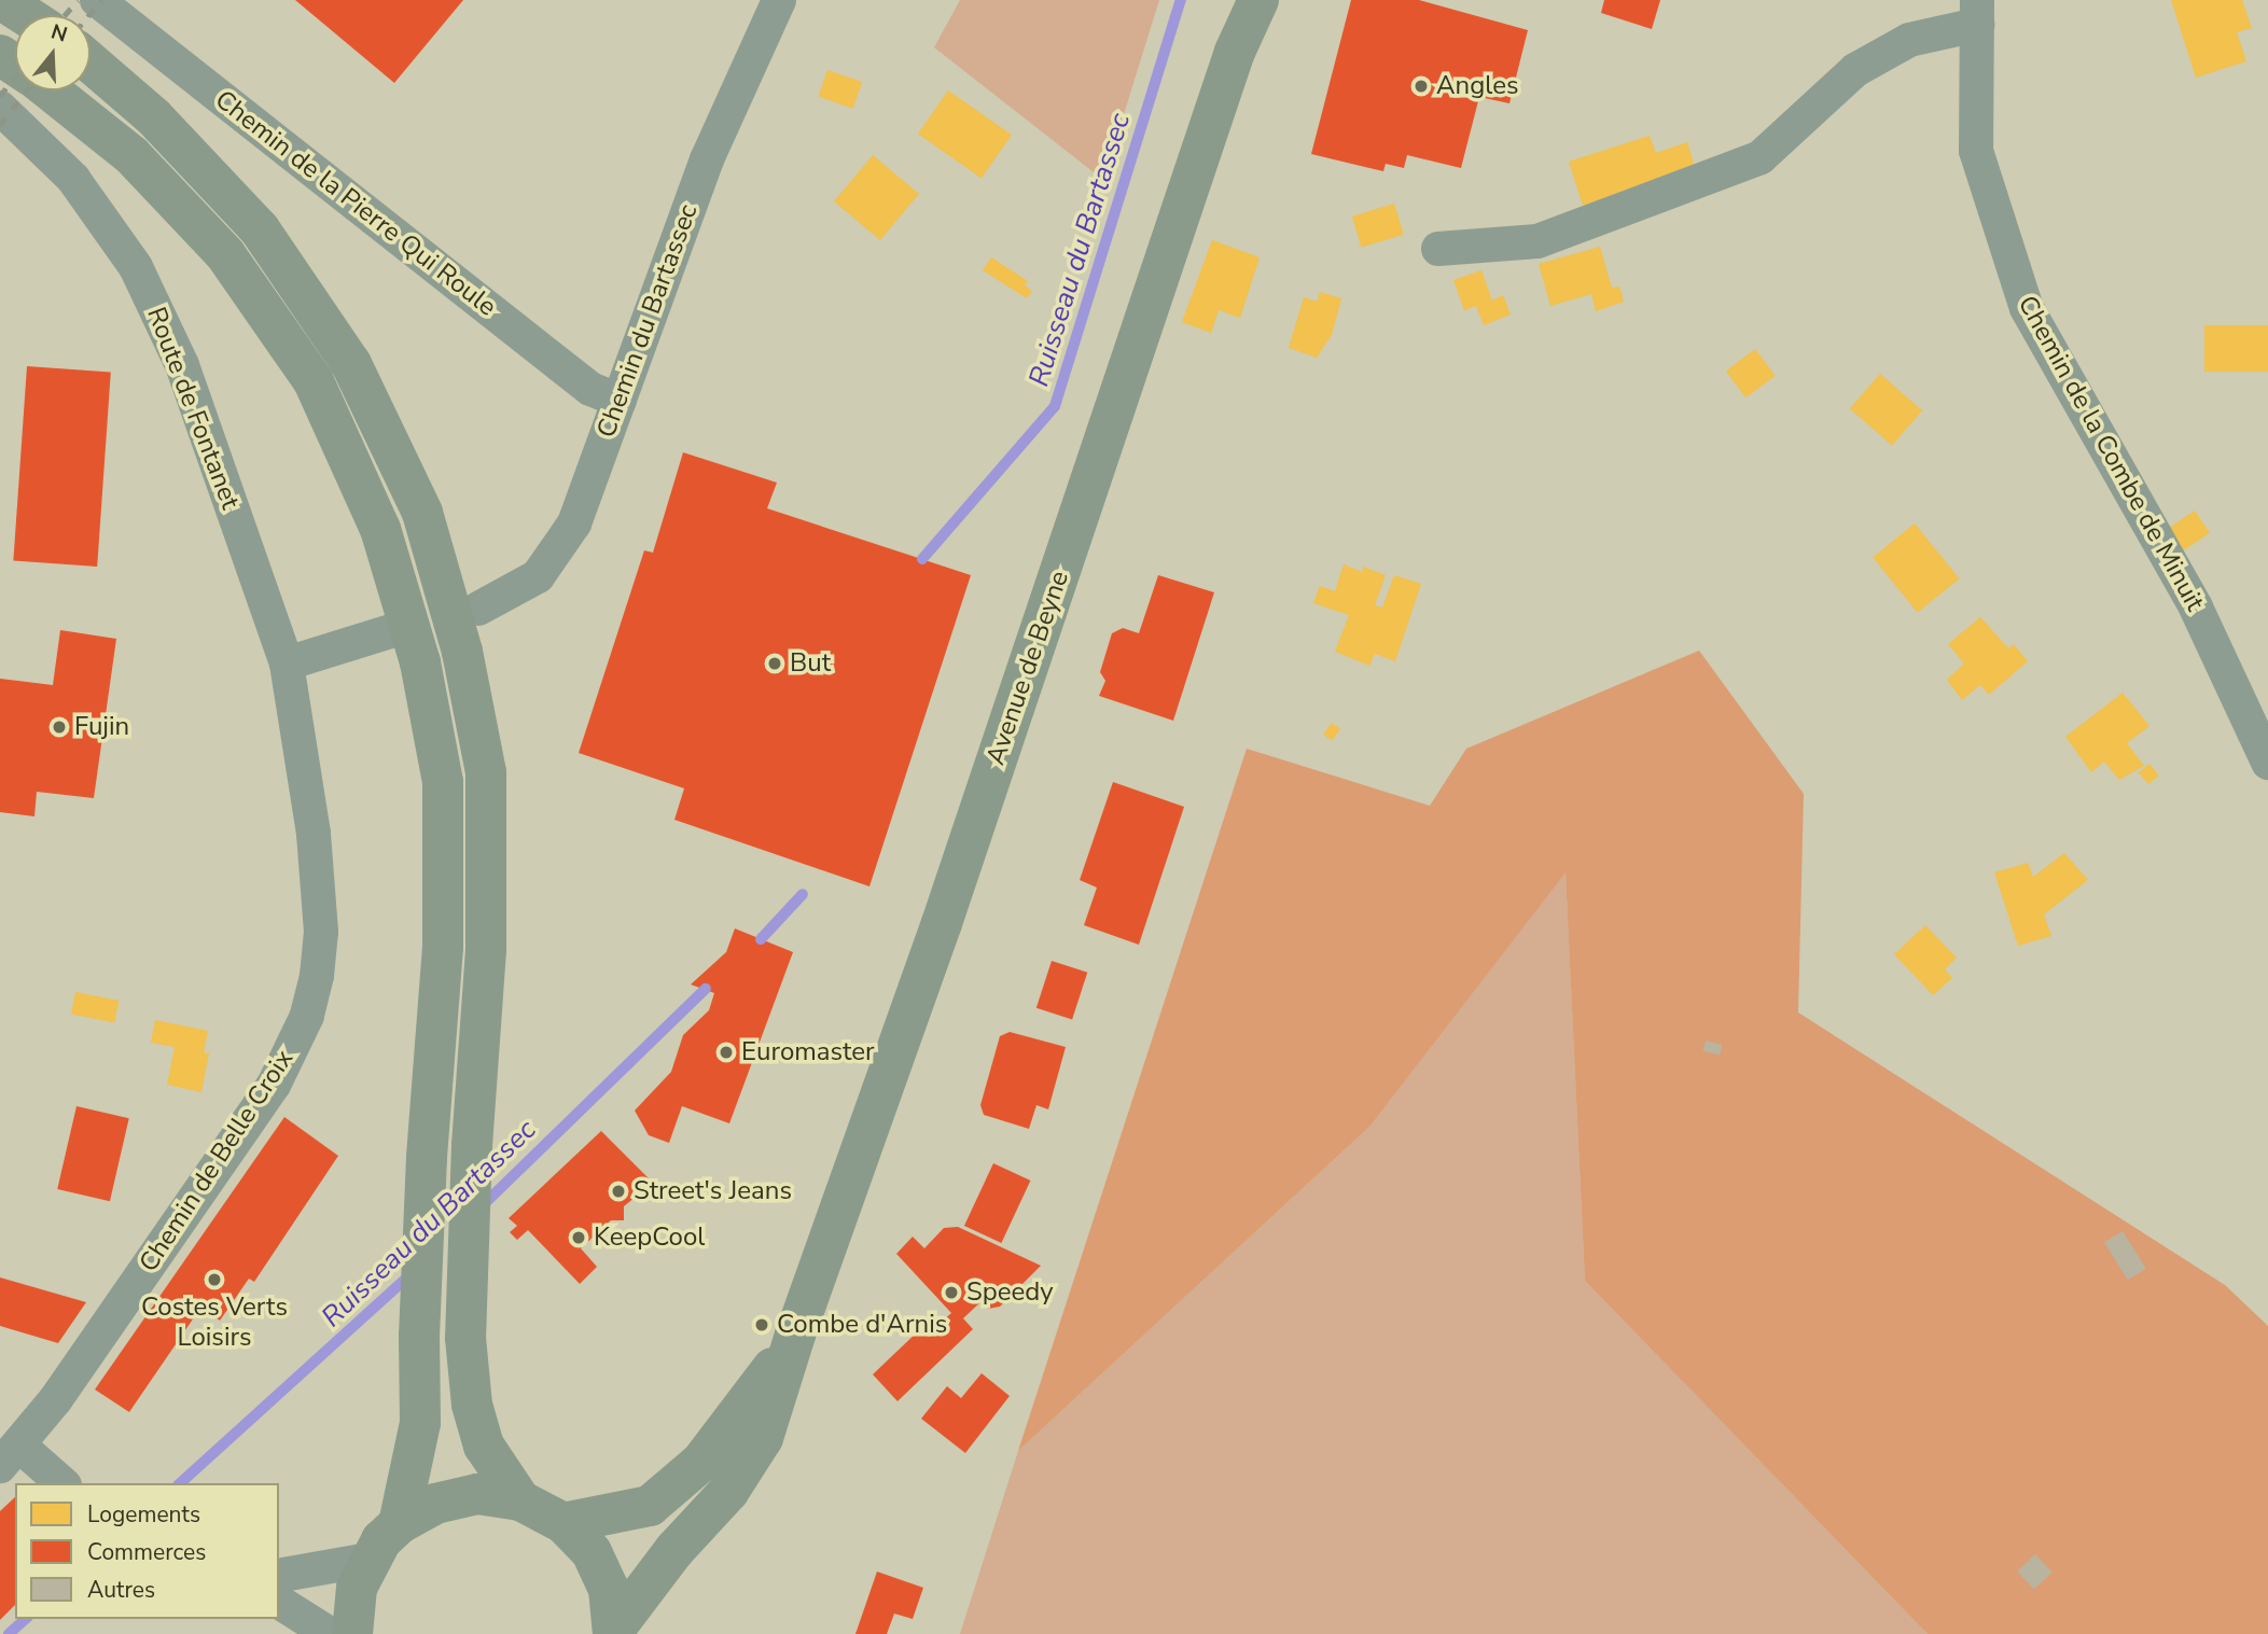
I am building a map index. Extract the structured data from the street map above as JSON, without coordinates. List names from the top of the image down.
{
  "streets": {
    "main road": ["Avenue de Beyne"],
    "street": [
      "Chemin de la Pierre Qui Roule",
      "Chemin du Bartassec",
      "Route de Fontanet",
      "Chemin de la Combe de Minuit",
      "Chemin de Belle Croix"
    ]
  },
  "crossings": [
    ["Chemin de la Pierre Qui Roule", "Chemin du Bartassec"],
    ["Route de Fontanet", "Chemin de Belle Croix"]
  ],
  "water": ["Ruisseau du Bartassec"],
  "places": [
    "Angles",
    "But",
    "Fujin",
    "Euromaster",
    "Street's Jeans",
    "KeepCool",
    "Costes Verts Loisirs",
    "Speedy",
    "Combe d'Arnis"
  ],
  "legend": ["Logements", "Commerces", "Autres"],
  "north": "top"
}
